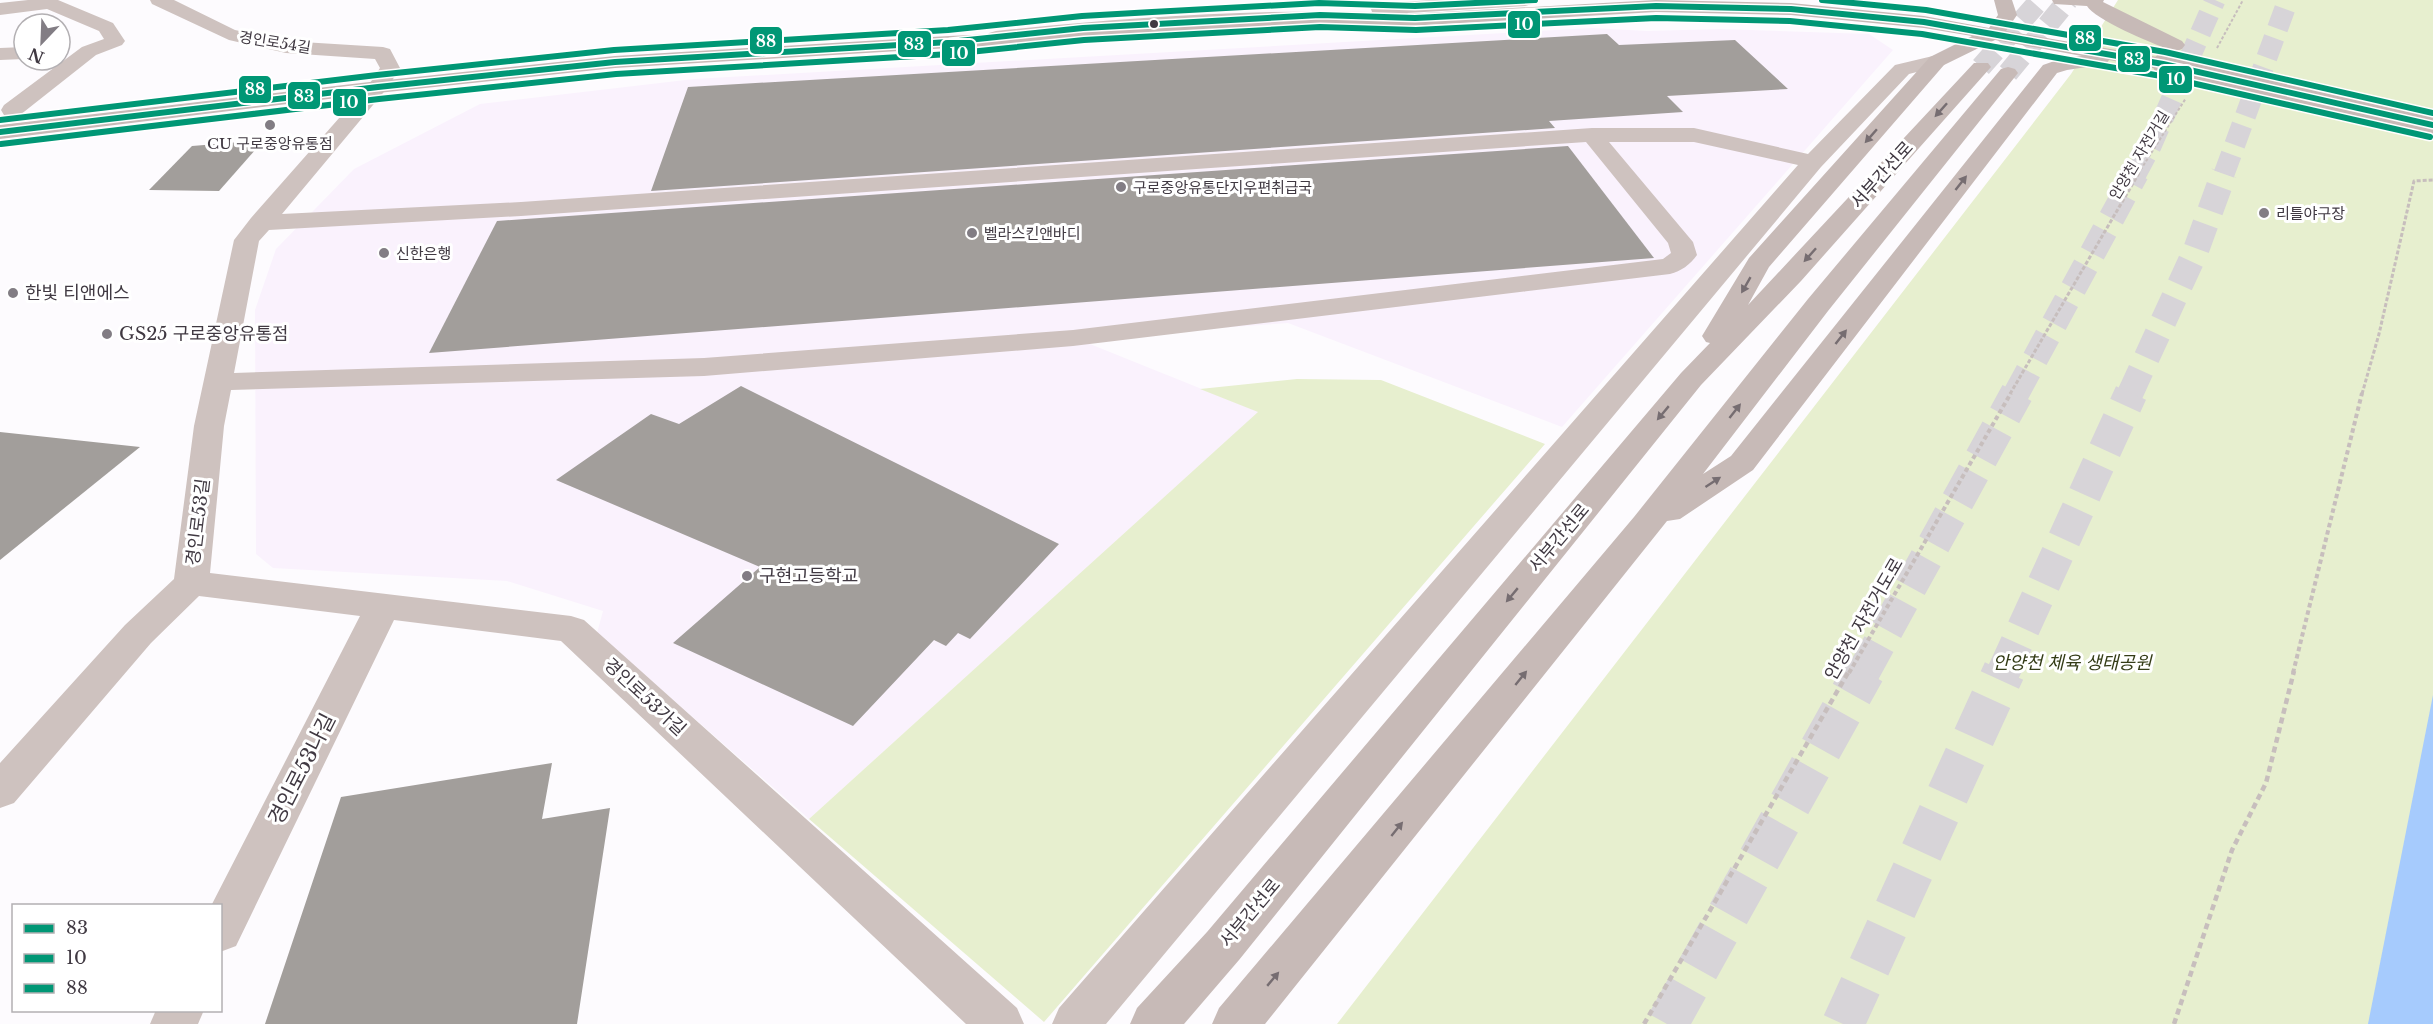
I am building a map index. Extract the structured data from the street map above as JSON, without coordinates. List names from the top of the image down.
{
  "streets": {
    "main road": ["서부간선로"],
    "street": [
      "경인로54길",
      "경인로53길",
      "경인로53가길",
      "경인로53나길"
    ],
    "path": ["안양천 자전거길", "안양천 자전거도로"]
  },
  "crossings": [
    ["경인로54길", "경인로53길"],
    ["안양천 자전거길", "안양천 자전거도로"],
    ["경인로53길", "경인로53가길"],
    ["경인로53가길", "경인로53나길"]
  ],
  "parks": ["안양천 체육 생태공원"],
  "places": [
    "CU 구로중앙유통점",
    "구로중앙유통단지우편취급국",
    "리틀야구장",
    "벨라스킨앤바디",
    "신한은행",
    "한빛 티앤에스",
    "GS25 구로중앙유통점",
    "구현고등학교"
  ],
  "lines": ["transit line 88", "transit line 83", "transit line 10"],
  "legend": ["83", "10", "88"],
  "north": "bottom left"
}
